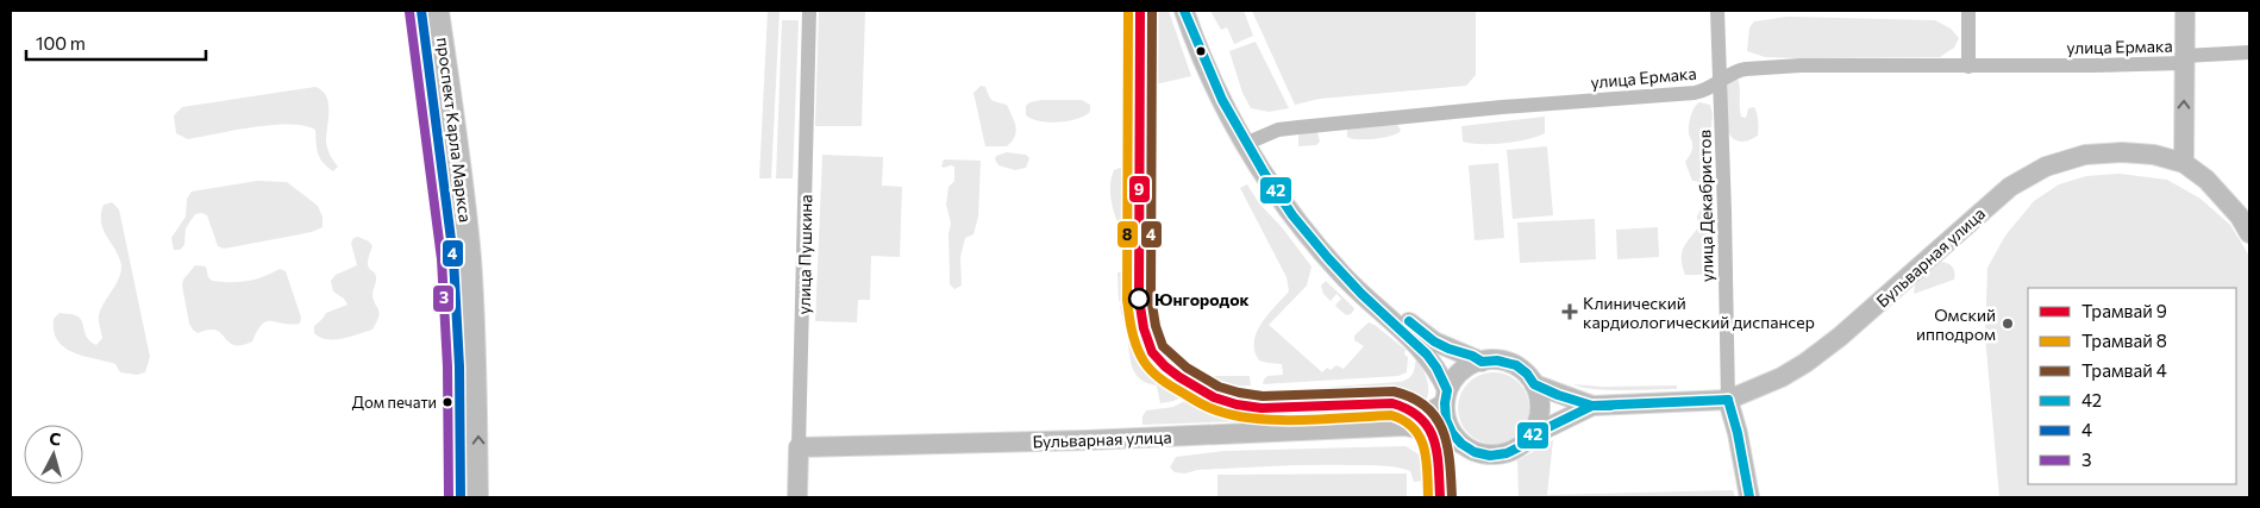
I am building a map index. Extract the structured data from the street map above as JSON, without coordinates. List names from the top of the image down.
{
  "streets": {
    "main road": ["проспект Карла Маркса", "улица Пушкина", "Бульварная улица"],
    "street": ["улица Ермака", "улица Декабристов"]
  },
  "crossings": [
    ["улица Ермака", "улица Декабристов"],
    ["улица Декабристов", "Бульварная улица"],
    ["улица Пушкина", "Бульварная улица"]
  ],
  "places": {
    "other": ["Юнгородок", "Омский ипподром", "Дом печати"],
    "health": ["Клинический кардиологический диспансер"]
  },
  "lines": [
    "tram line 9",
    "tram line 8",
    "tram line 4",
    "transit line 42",
    "transit line 4",
    "transit line 3"
  ],
  "legend": [
    "Трамвай 9",
    "Трамвай 8",
    "Трамвай 4",
    "42",
    "4",
    "3"
  ],
  "scale_bar": "100 m",
  "north": "top"
}
